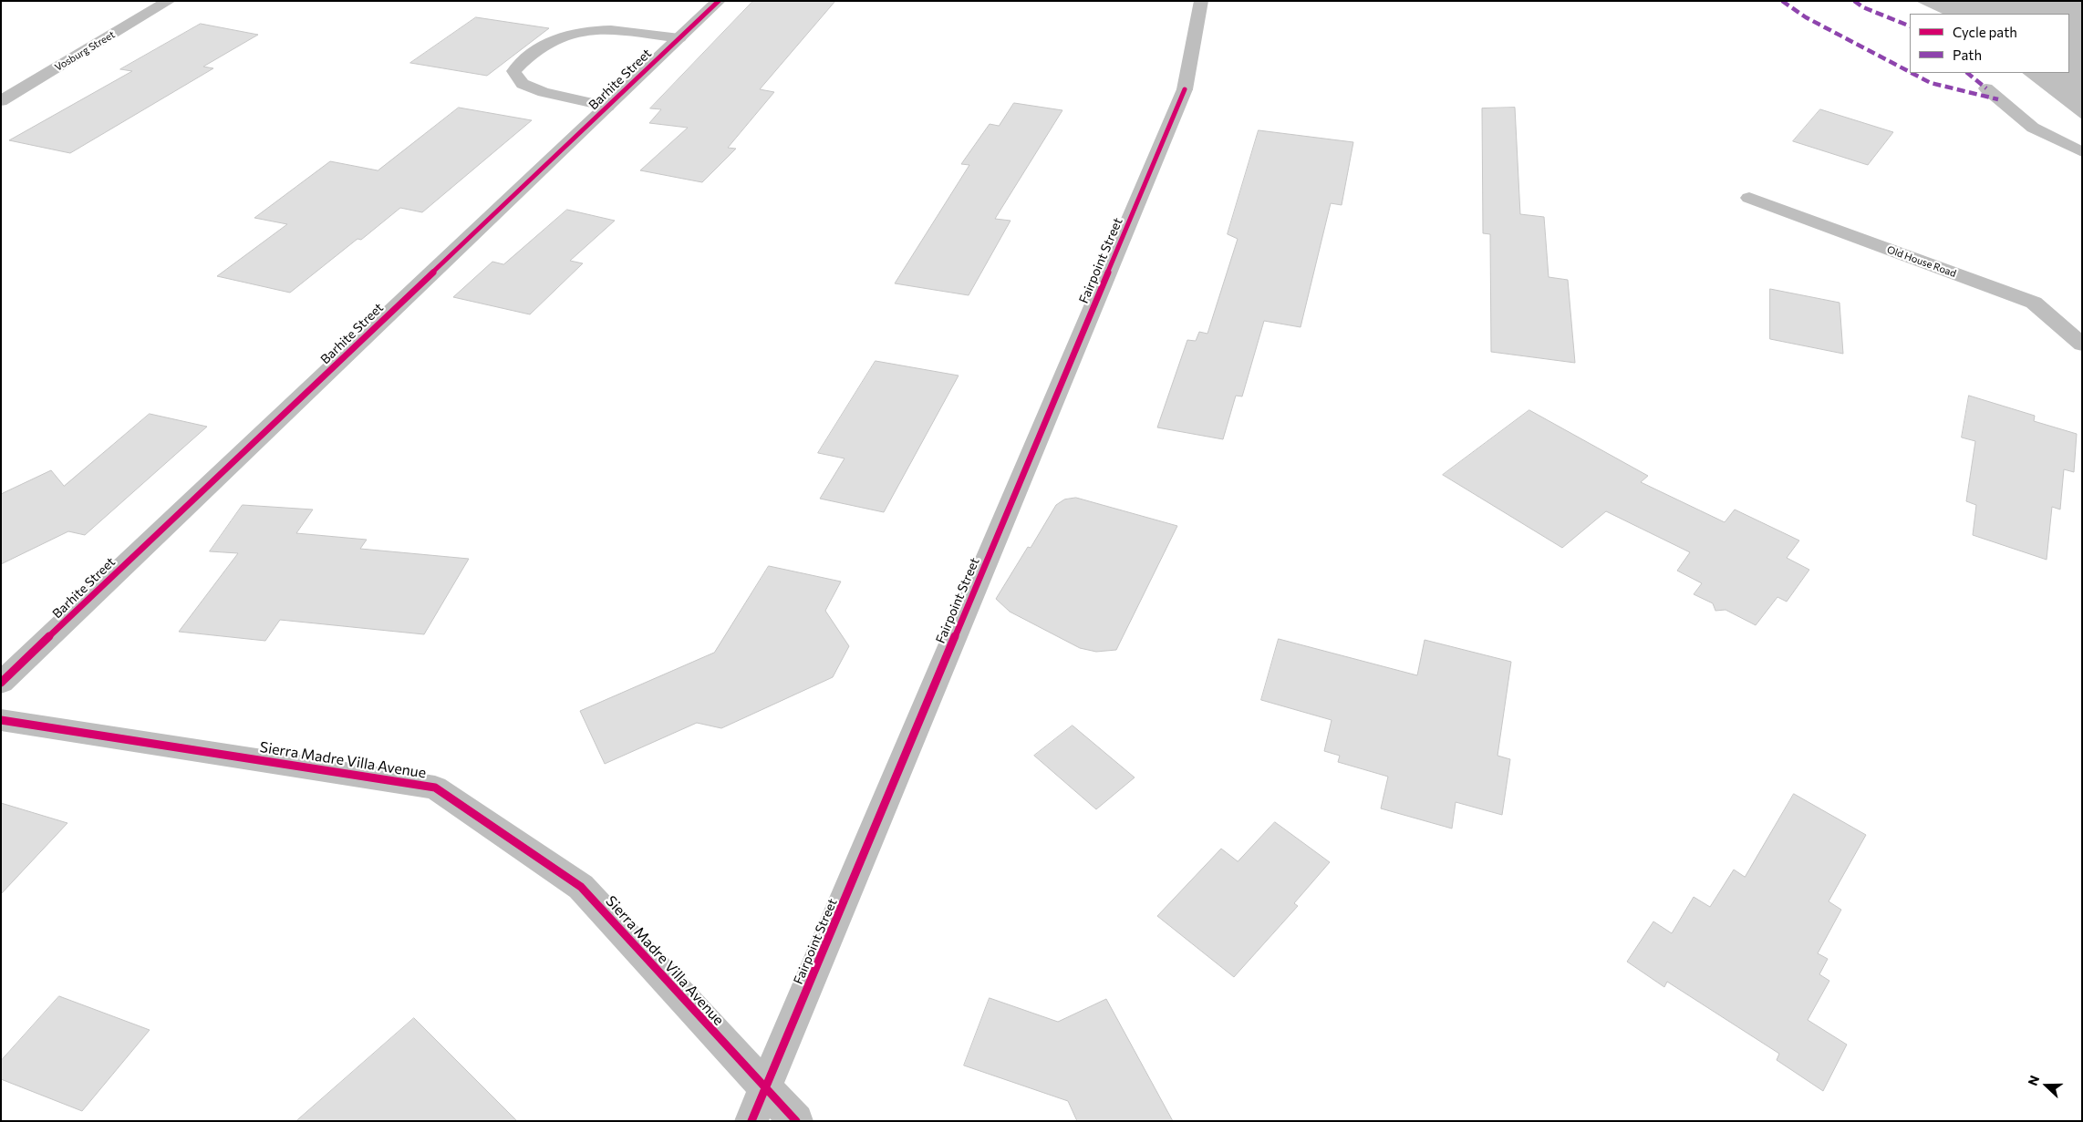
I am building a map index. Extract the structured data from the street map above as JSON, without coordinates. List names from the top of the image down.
{
  "streets": {
    "street": [
      "Vosburg Street",
      "Barhite Street",
      "Fairpoint Street",
      "Old House Road",
      "Sierra Madre Villa Avenue"
    ]
  },
  "crossings": [
    ["Fairpoint Street", "Sierra Madre Villa Avenue"]
  ],
  "legend": ["Cycle path", "Path"],
  "north": "left"
}
